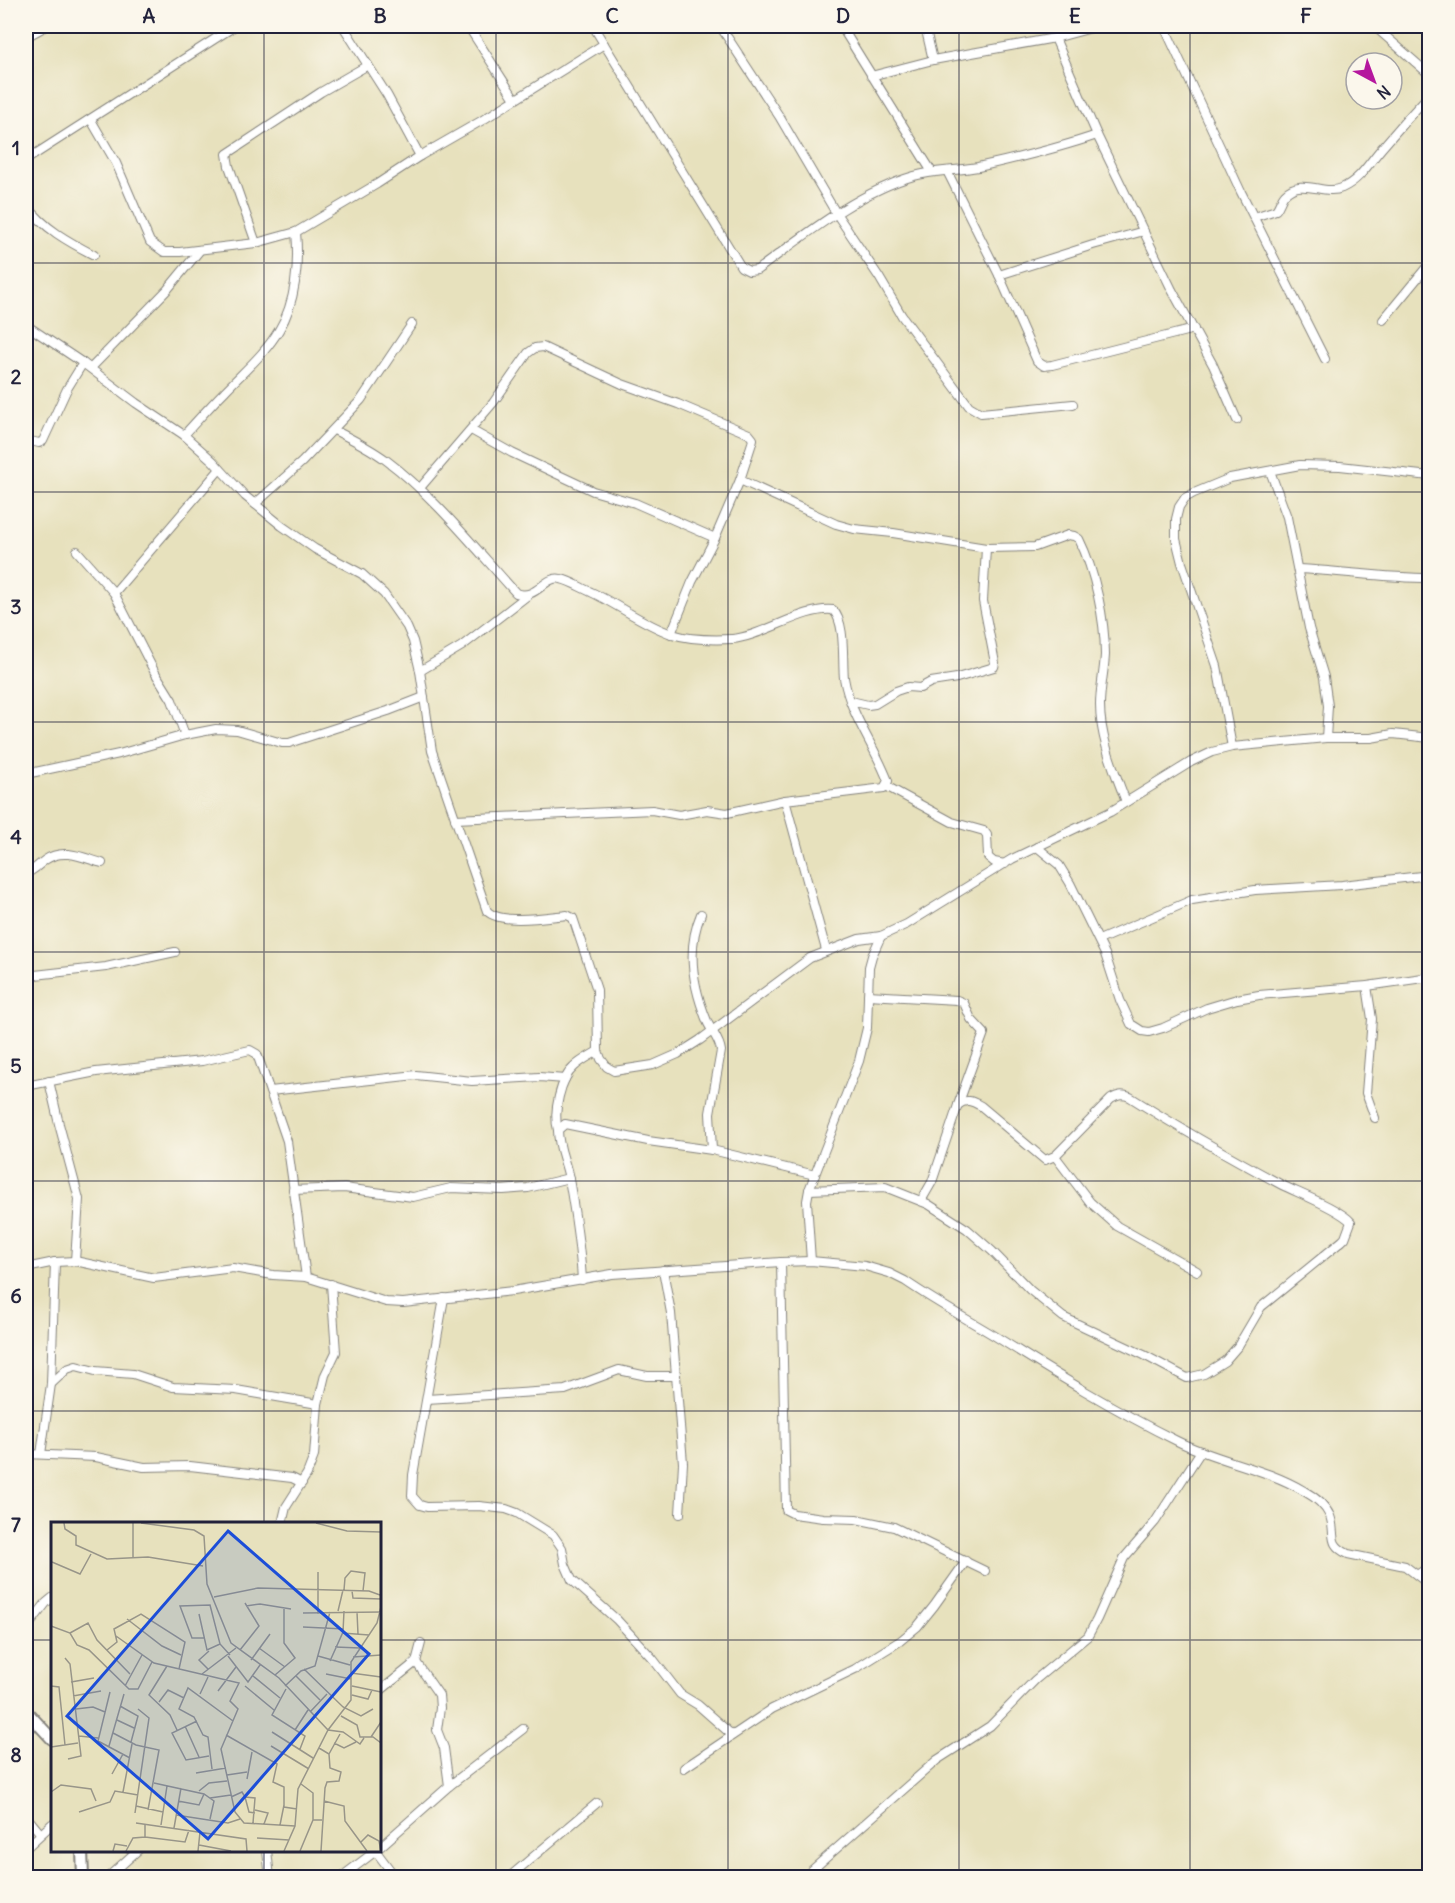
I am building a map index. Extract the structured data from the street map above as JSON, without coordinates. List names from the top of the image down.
{
  "north": "bottom right",
  "grid": {
    "columns": [
      "A",
      "B",
      "C",
      "D",
      "E",
      "F"
    ],
    "rows": [
      "1",
      "2",
      "3",
      "4",
      "5",
      "6",
      "7",
      "8"
    ]
  }
}
